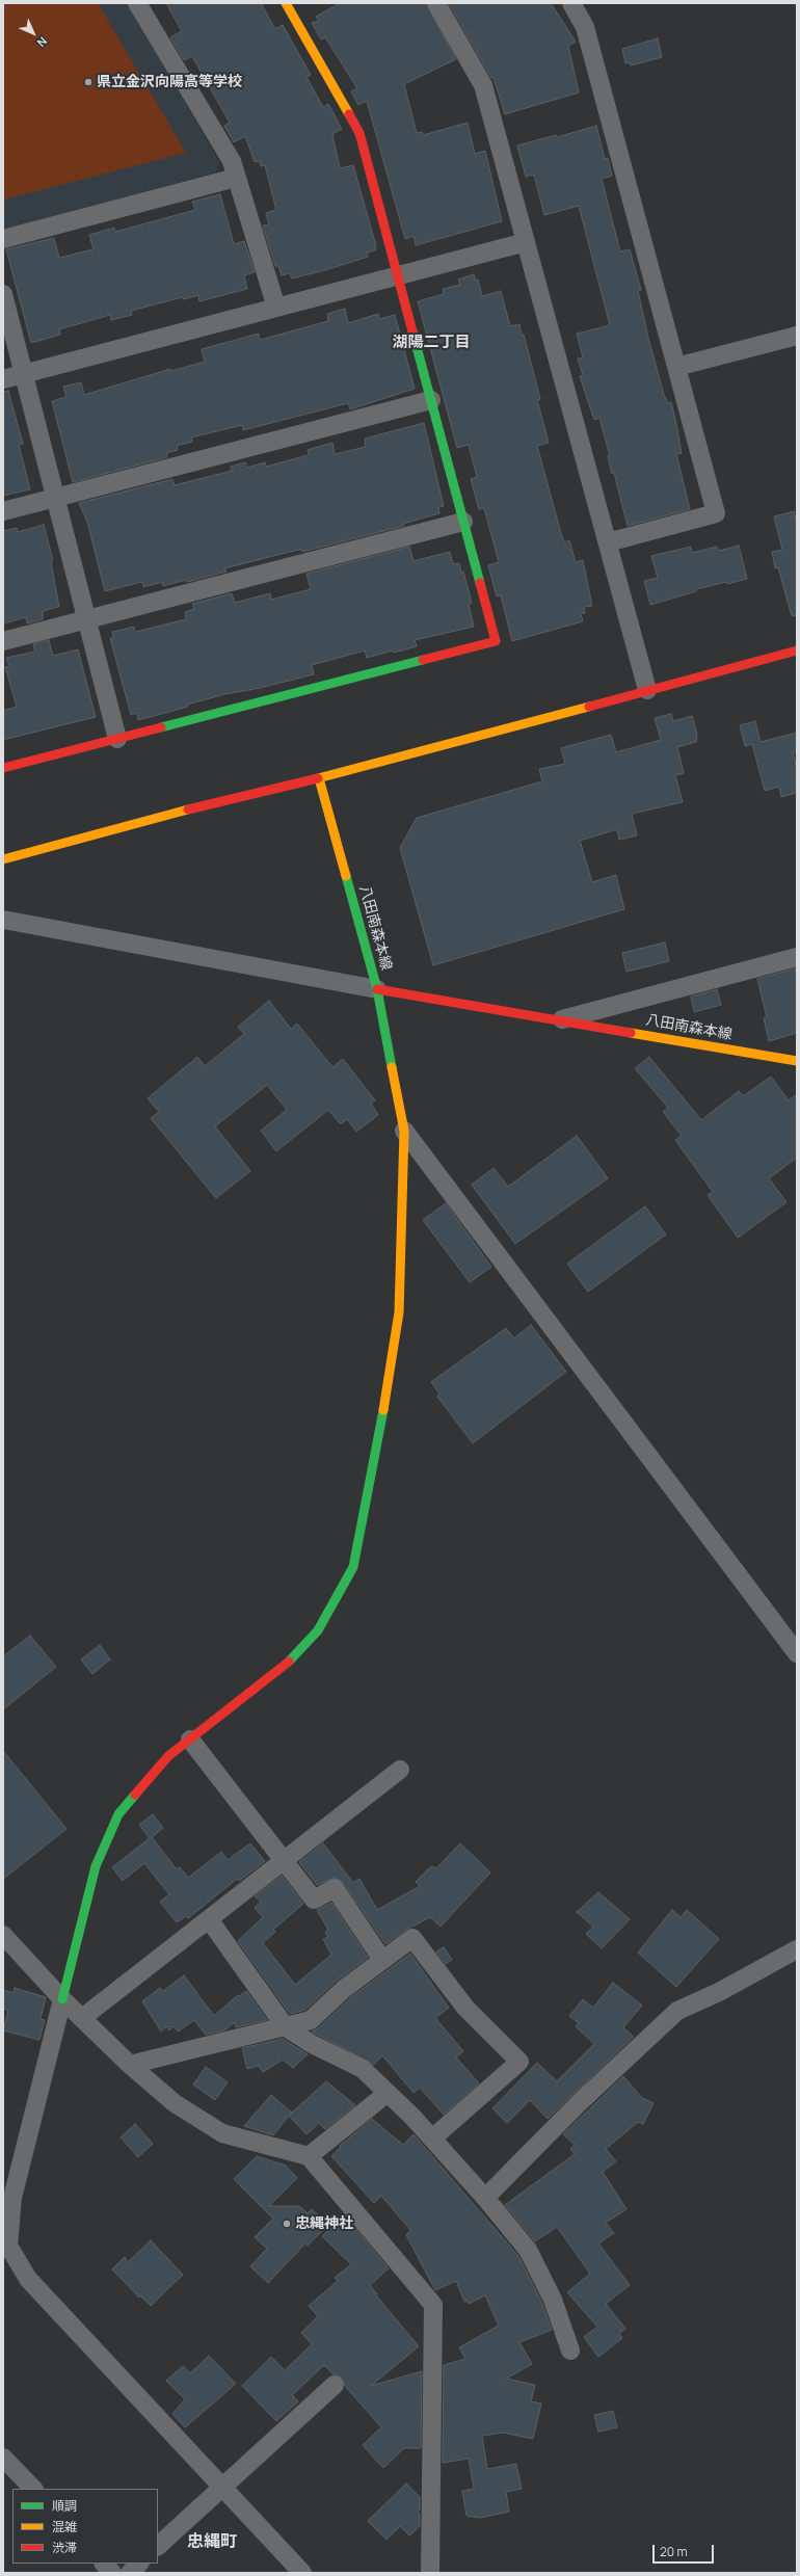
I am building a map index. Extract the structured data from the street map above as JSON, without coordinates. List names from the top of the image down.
{
  "streets": {
    "street": ["八田南森本線"]
  },
  "districts": ["湖陽二丁目", "忠縄町"],
  "places": ["県立金沢向陽高等学校", "忠縄神社"],
  "legend": ["順調", "混雑", "渋滞"],
  "scale_bar": "20 m",
  "north": "bottom right"
}
